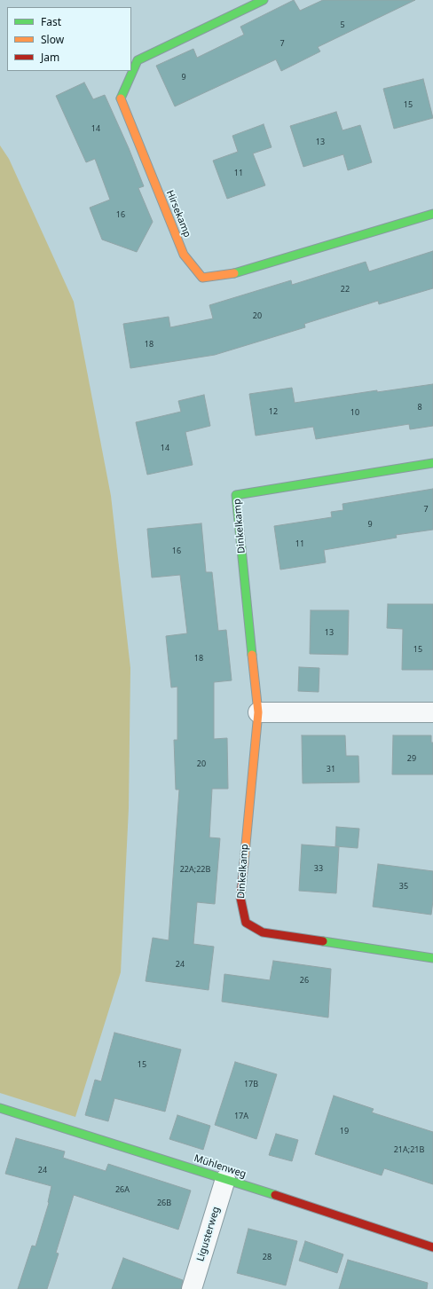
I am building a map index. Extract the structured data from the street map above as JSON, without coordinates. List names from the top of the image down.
{
  "streets": {
    "street": [
      "Hirsekamp",
      "Dinkelkamp",
      "Mühlenweg",
      "Ligusterweg"
    ]
  },
  "crossings": [
    ["Mühlenweg", "Ligusterweg"]
  ],
  "house_numbers": [
    "5",
    "7",
    "9",
    "15",
    "14",
    "13",
    "11",
    "16",
    "22",
    "20",
    "18",
    "8",
    "12",
    "10",
    "14",
    "7",
    "9",
    "11",
    "16",
    "13",
    "15",
    "18",
    "29",
    "20",
    "31",
    "33",
    "22A;22B",
    "35",
    "24",
    "26",
    "15",
    "17B",
    "17A",
    "19",
    "21A;21B",
    "24",
    "26A",
    "26B",
    "28"
  ],
  "legend": ["Fast", "Slow", "Jam"]
}
